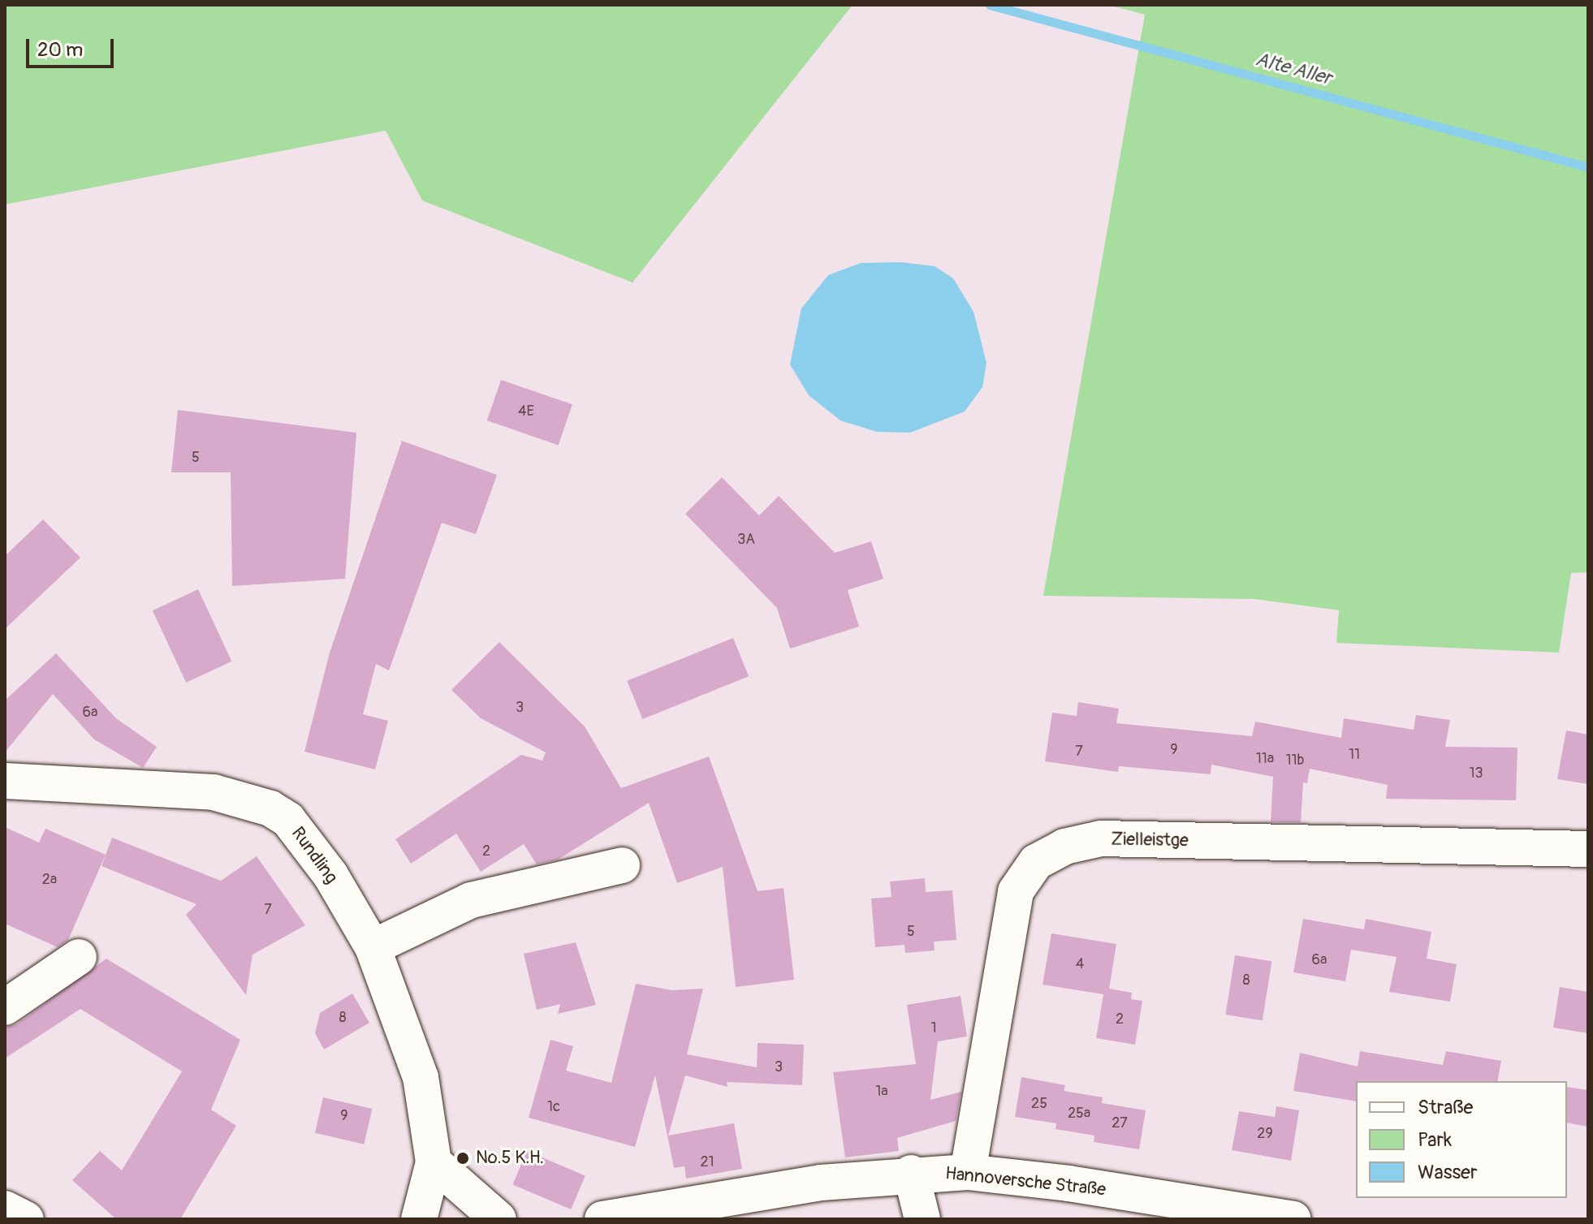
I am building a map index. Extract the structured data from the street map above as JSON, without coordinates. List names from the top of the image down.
{
  "streets": {
    "street": ["Zielleistge", "Rundling", "Hannoversche Straße"]
  },
  "crossings": [
    ["Zielleistge", "Hannoversche Straße"]
  ],
  "water": ["Alte Aller"],
  "places": ["No.5 K.H."],
  "house_numbers": [
    "4E",
    "5",
    "3A",
    "3",
    "6a",
    "9",
    "7",
    "11",
    "11a",
    "11b",
    "13",
    "2",
    "2a",
    "7",
    "5",
    "6a",
    "4",
    "8",
    "8",
    "2",
    "1",
    "3",
    "1a",
    "25",
    "1c",
    "25a",
    "9",
    "27",
    "29",
    "21"
  ],
  "legend": ["Straße", "Park", "Wasser"],
  "scale_bar": "20 m"
}
